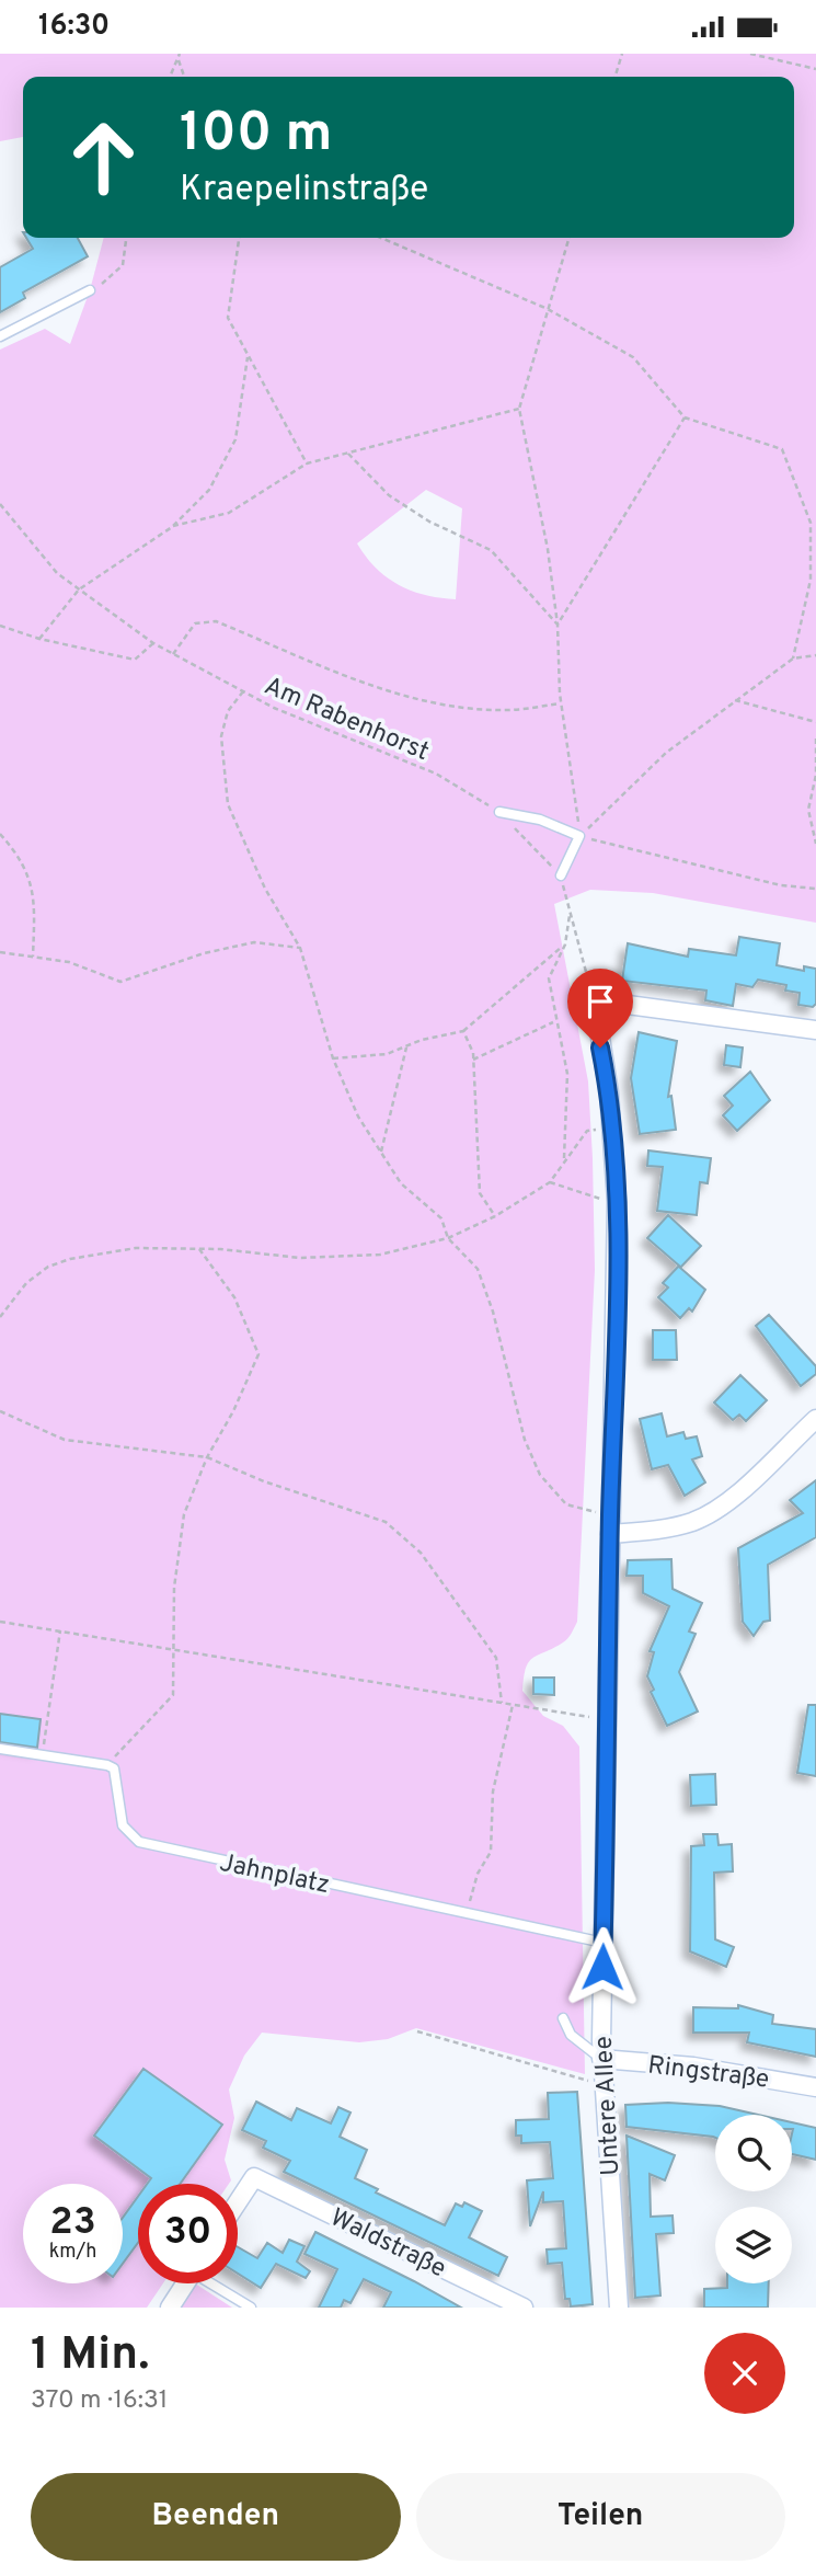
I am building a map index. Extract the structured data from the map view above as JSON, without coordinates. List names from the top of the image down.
{
  "streets": {
    "street": ["Ringstraße", "Untere Allee", "Waldstraße"],
    "lane": ["Jahnplatz"],
    "path": ["Am Rabenhorst"]
  },
  "crossings": [
    ["Am Rabenhorst", "Untere Allee"],
    ["Jahnplatz", "Untere Allee"],
    ["Ringstraße", "Untere Allee"]
  ],
  "page": {
    "status": "16:30",
    "turn": ["100 m", "Kraepelinstraße"],
    "speed": "23 km/h",
    "limit": "30",
    "heading": ["1 Min.", "370 m · 16:31"],
    "buttons": ["Beenden", "Teilen"]
  }
}
